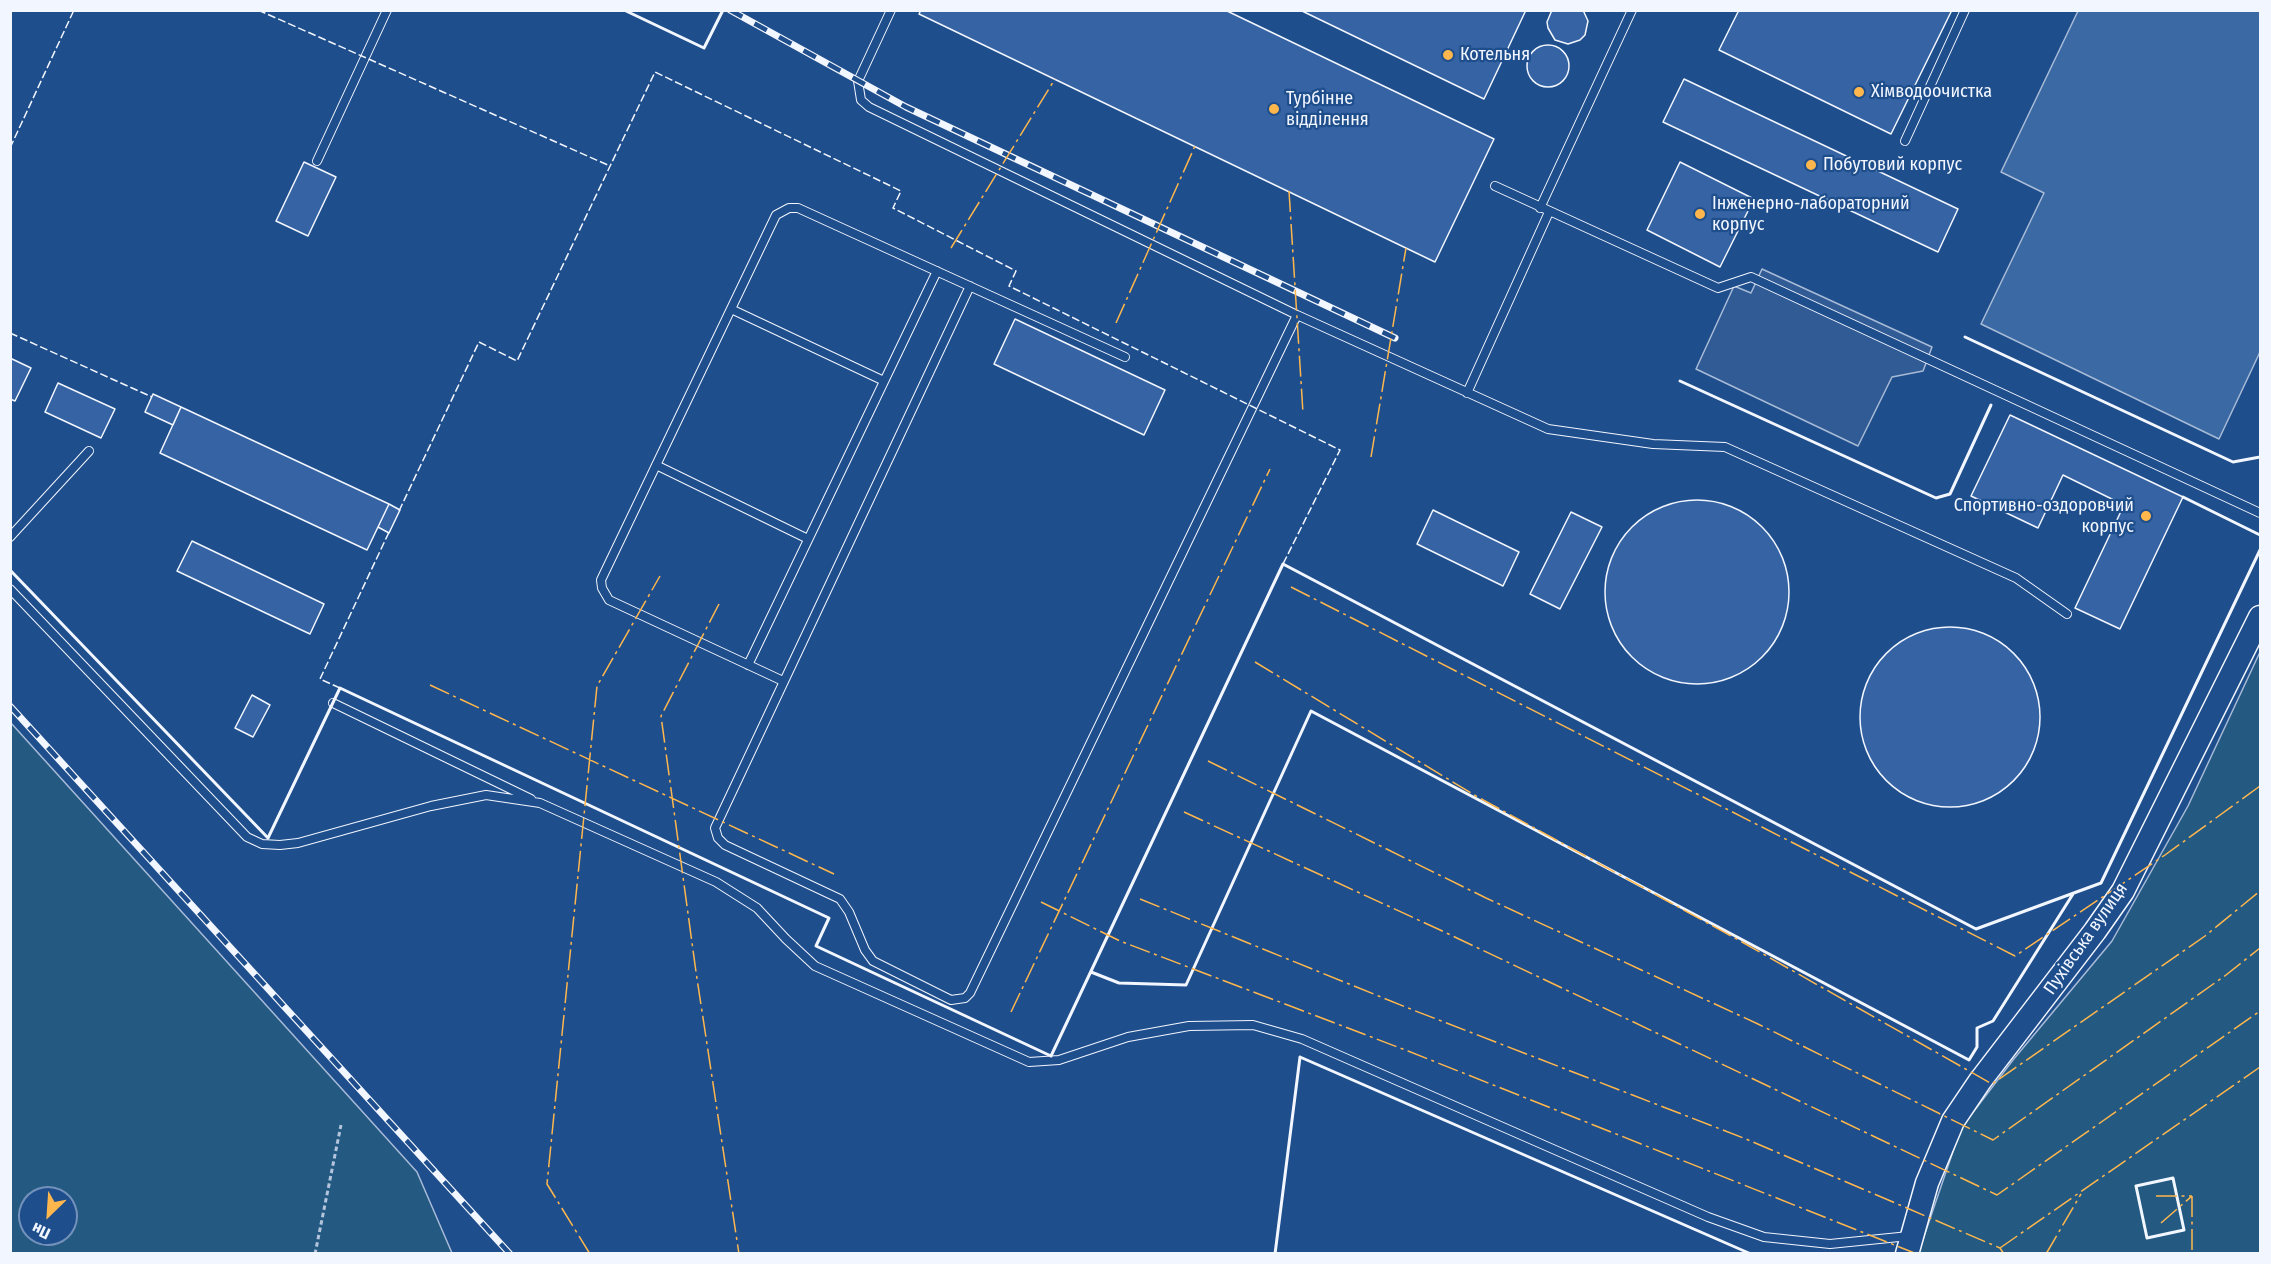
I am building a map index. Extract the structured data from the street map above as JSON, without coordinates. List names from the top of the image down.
{
  "streets": {
    "street": ["Пухівська вулиця"]
  },
  "places": [
    "Котельня",
    "Хімводоочистка",
    "Турбінне відділення",
    "Побутовий корпус",
    "Інженерно-лабораторний корпус",
    "Спортивно-оздоровчий корпус"
  ],
  "north": "bottom left"
}
